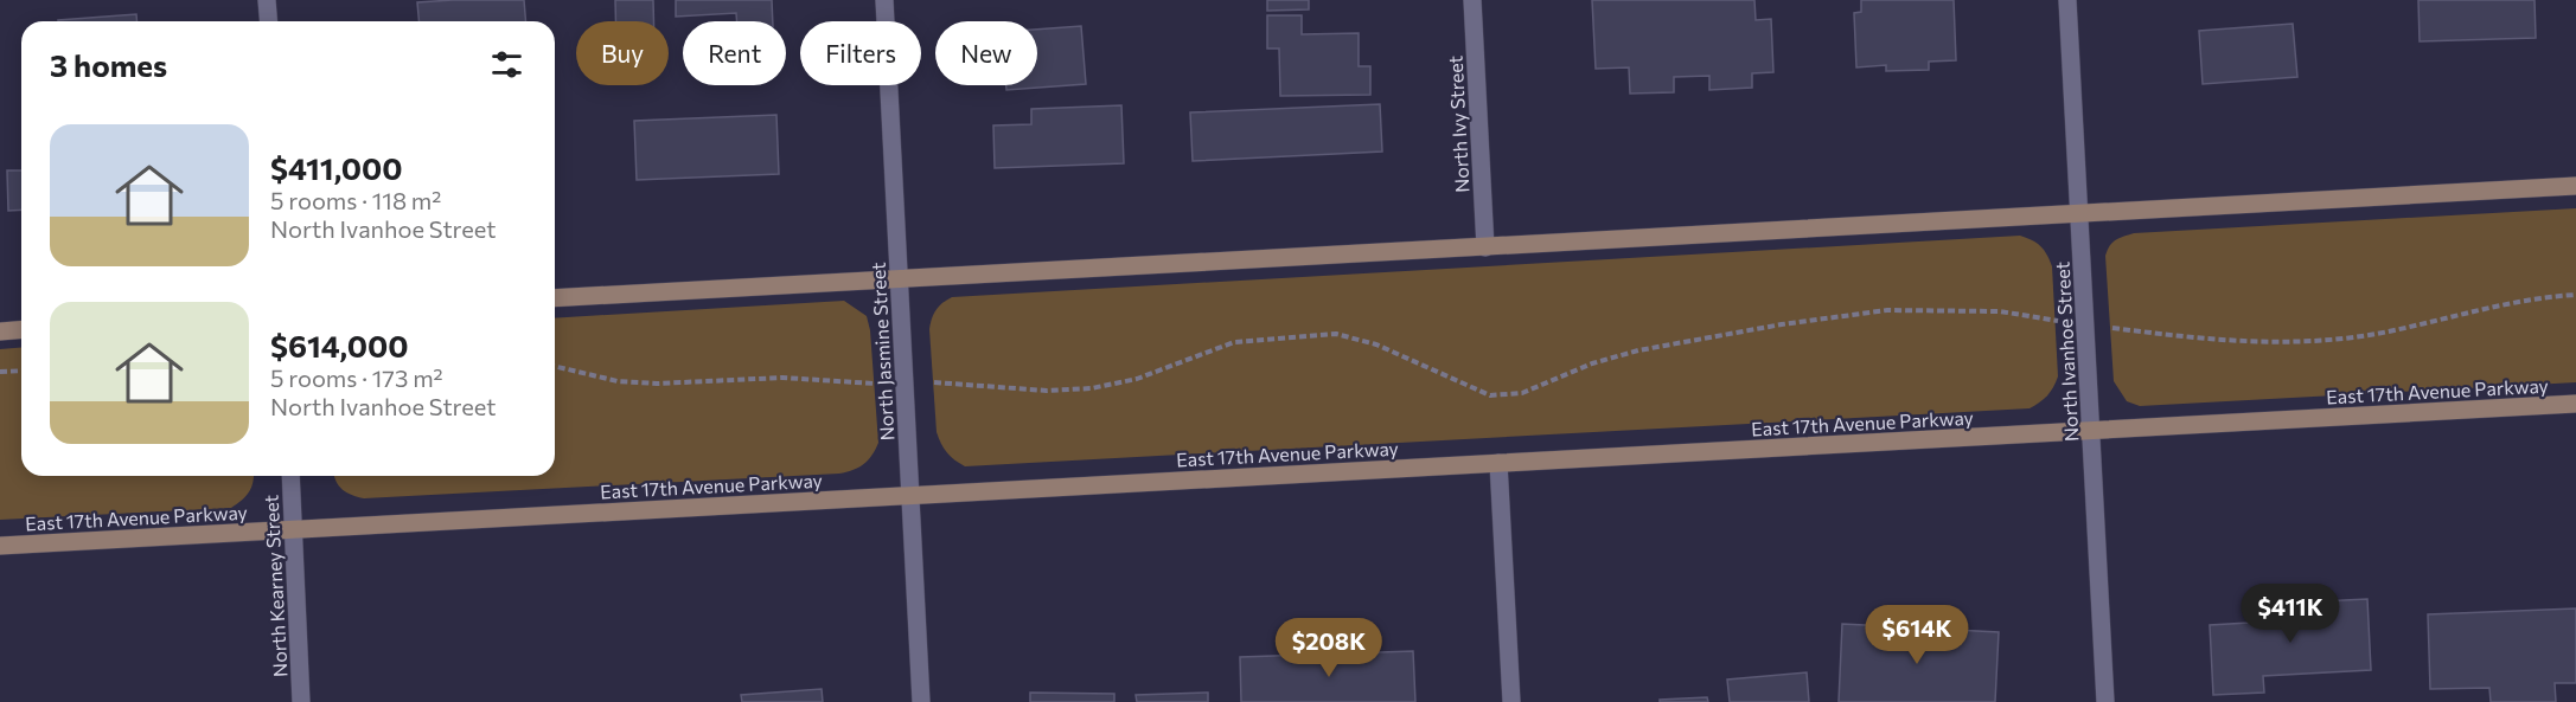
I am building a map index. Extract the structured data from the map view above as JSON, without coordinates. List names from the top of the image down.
{
  "streets": {
    "main road": ["East 17th Avenue Parkway"],
    "street": [
      "North Ivy Street",
      "North Jasmine Street",
      "North Ivanhoe Street",
      "North Kearney Street"
    ]
  },
  "crossings": [
    ["North Jasmine Street", "East 17th Avenue Parkway"],
    ["North Ivanhoe Street", "East 17th Avenue Parkway"],
    ["East 17th Avenue Parkway", "North Kearney Street"]
  ],
  "page": {
    "chip": [
      "Buy",
      "Rent",
      "Filters",
      "New"
    ],
    "heading": "3 homes",
    "list": [
      {
        "name": "$411,000",
        "note": "5 rooms · 118 m² · North Ivanhoe Street"
      },
      {
        "name": "$614,000",
        "note": "5 rooms · 173 m² · North Ivanhoe Street"
      }
    ],
    "price": ["$411K", "$614K", "$208K"]
  }
}
